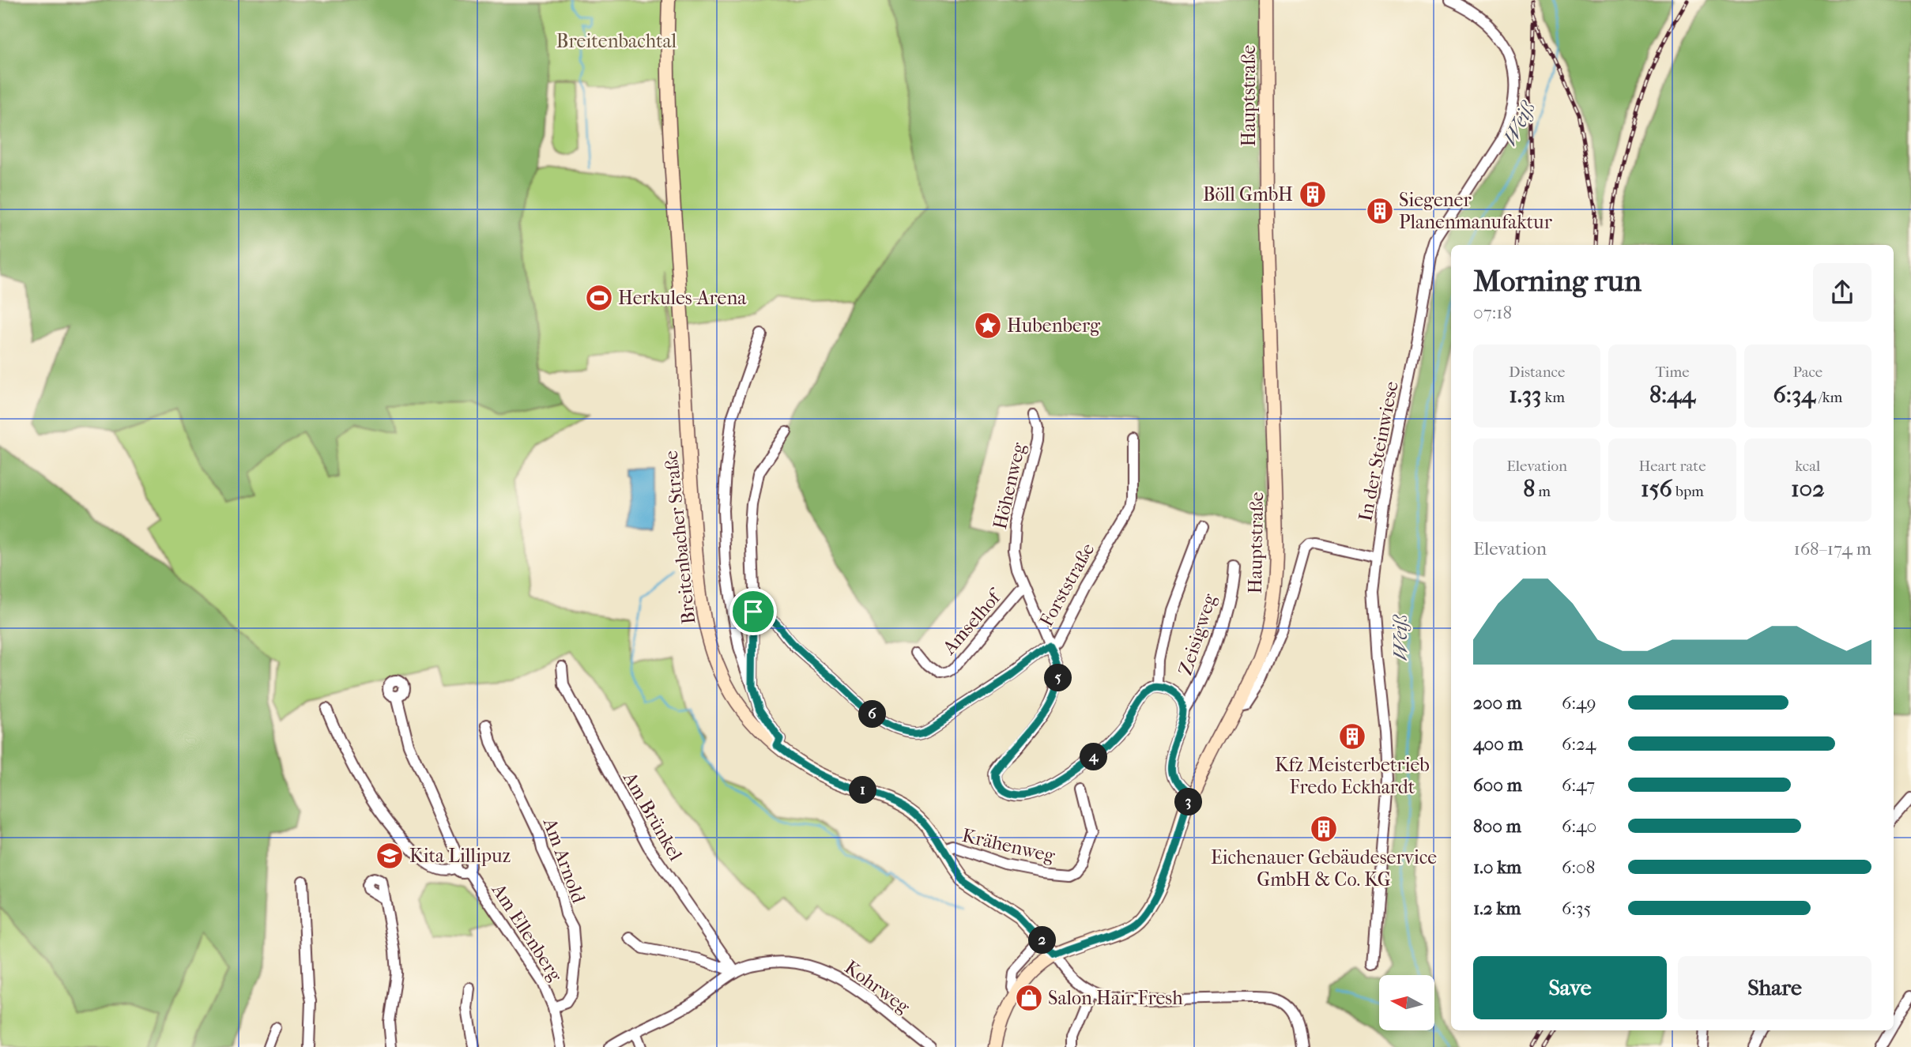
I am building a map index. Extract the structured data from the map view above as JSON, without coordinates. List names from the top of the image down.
{
  "streets": {
    "main road": ["Hauptstraße", "Breitenbacher Straße"],
    "street": [
      "In der Steinwiese",
      "Höhenweg",
      "Forststraße",
      "Amselhof",
      "Zeisigweg",
      "Am Brünkel",
      "Krähenweg",
      "Am Arnold",
      "Am Ellenberg",
      "Kohrweg"
    ]
  },
  "crossings": [
    ["Hauptstraße", "Breitenbacher Straße"],
    ["Höhenweg", "Forststraße"],
    ["Höhenweg", "Amselhof"],
    ["Breitenbacher Straße", "Krähenweg"],
    ["Am Brünkel", "Kohrweg"],
    ["Am Arnold", "Am Ellenberg"]
  ],
  "water": ["Weiß"],
  "parks": ["Breitenbachtal"],
  "places": {
    "building": [
      "Böll GmbH",
      "Siegener Planenmanufaktur",
      "Kfz Meisterbetrieb Fredo Eckhardt",
      "Eichenauer Gebäudeservice GmbH & Co. KG"
    ],
    "sports": ["Herkules-Arena"],
    "place": ["Hubenberg"],
    "school or university": ["Kita Lillipuz"],
    "shop": ["Salon Hair Fresh"]
  },
  "north": "left",
  "page": {
    "heading": ["Morning run", "07:18"],
    "stats": [
      ["Distance", "1.33 km"],
      ["Time", "8:44"],
      ["Pace", "6:34 /km"],
      ["Elevation", "8 m"],
      ["Heart rate", "156 bpm"],
      ["kcal", "102"]
    ],
    "chart": ["Elevation", "168–174 m"],
    "pins": [
      "5",
      "6",
      "4",
      "1",
      "3",
      "2"
    ],
    "list": [
      {
        "name": "200 m",
        "note": "6:49"
      },
      {
        "name": "400 m",
        "note": "6:24"
      },
      {
        "name": "600 m",
        "note": "6:47"
      },
      {
        "name": "800 m",
        "note": "6:40"
      },
      {
        "name": "1.0 km",
        "note": "6:08"
      },
      {
        "name": "1.2 km",
        "note": "6:35"
      }
    ],
    "buttons": ["Save", "Share"]
  }
}
